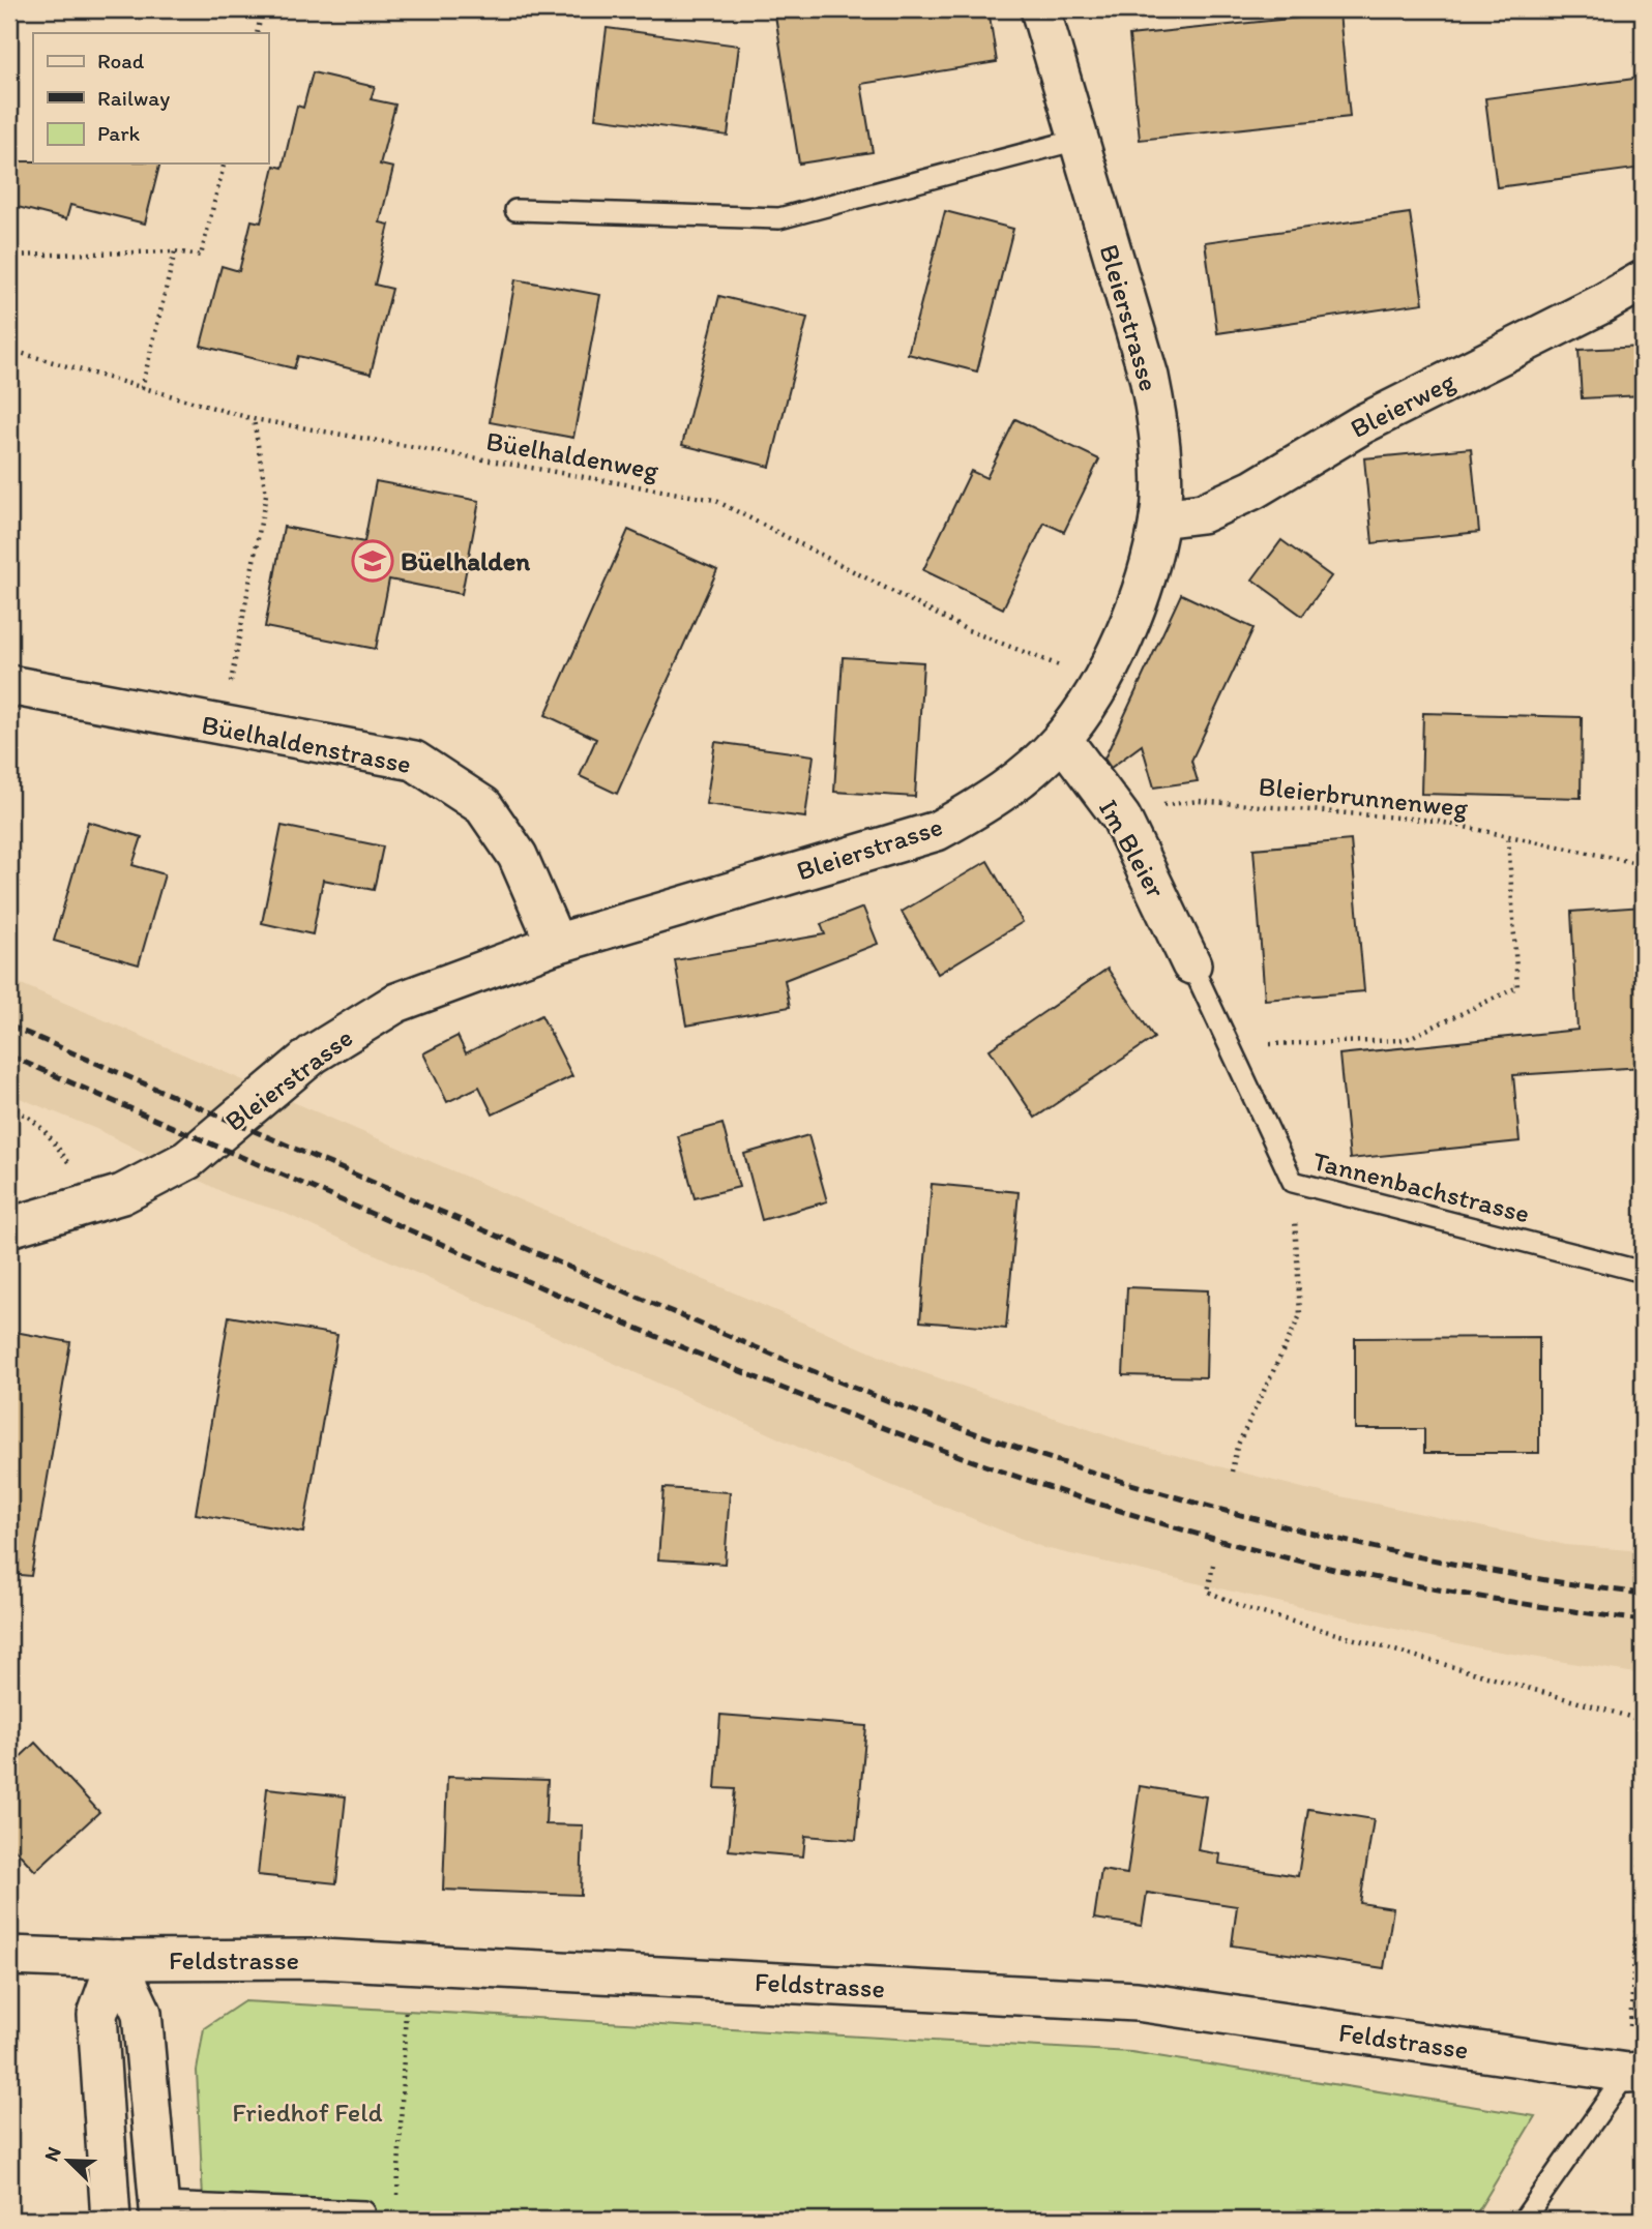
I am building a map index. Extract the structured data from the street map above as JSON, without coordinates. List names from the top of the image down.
{
  "streets": {
    "street": [
      "Bleierstrasse",
      "Bleierweg",
      "Büelhaldenstrasse",
      "Im Bleier",
      "Feldstrasse"
    ],
    "lane": ["Tannenbachstrasse"],
    "path": ["Büelhaldenweg", "Bleierbrunnenweg"]
  },
  "crossings": [
    ["Bleierstrasse", "Bleierweg"],
    ["Bleierstrasse", "Büelhaldenweg"],
    ["Bleierstrasse", "Büelhaldenstrasse"],
    ["Bleierstrasse", "Im Bleier"],
    ["Bleierbrunnenweg", "Im Bleier"],
    ["Im Bleier", "Tannenbachstrasse"]
  ],
  "parks": ["Friedhof Feld"],
  "places": {
    "school or university": ["Büelhalden"]
  },
  "legend": ["Road", "Railway", "Park"],
  "north": "top left"
}
